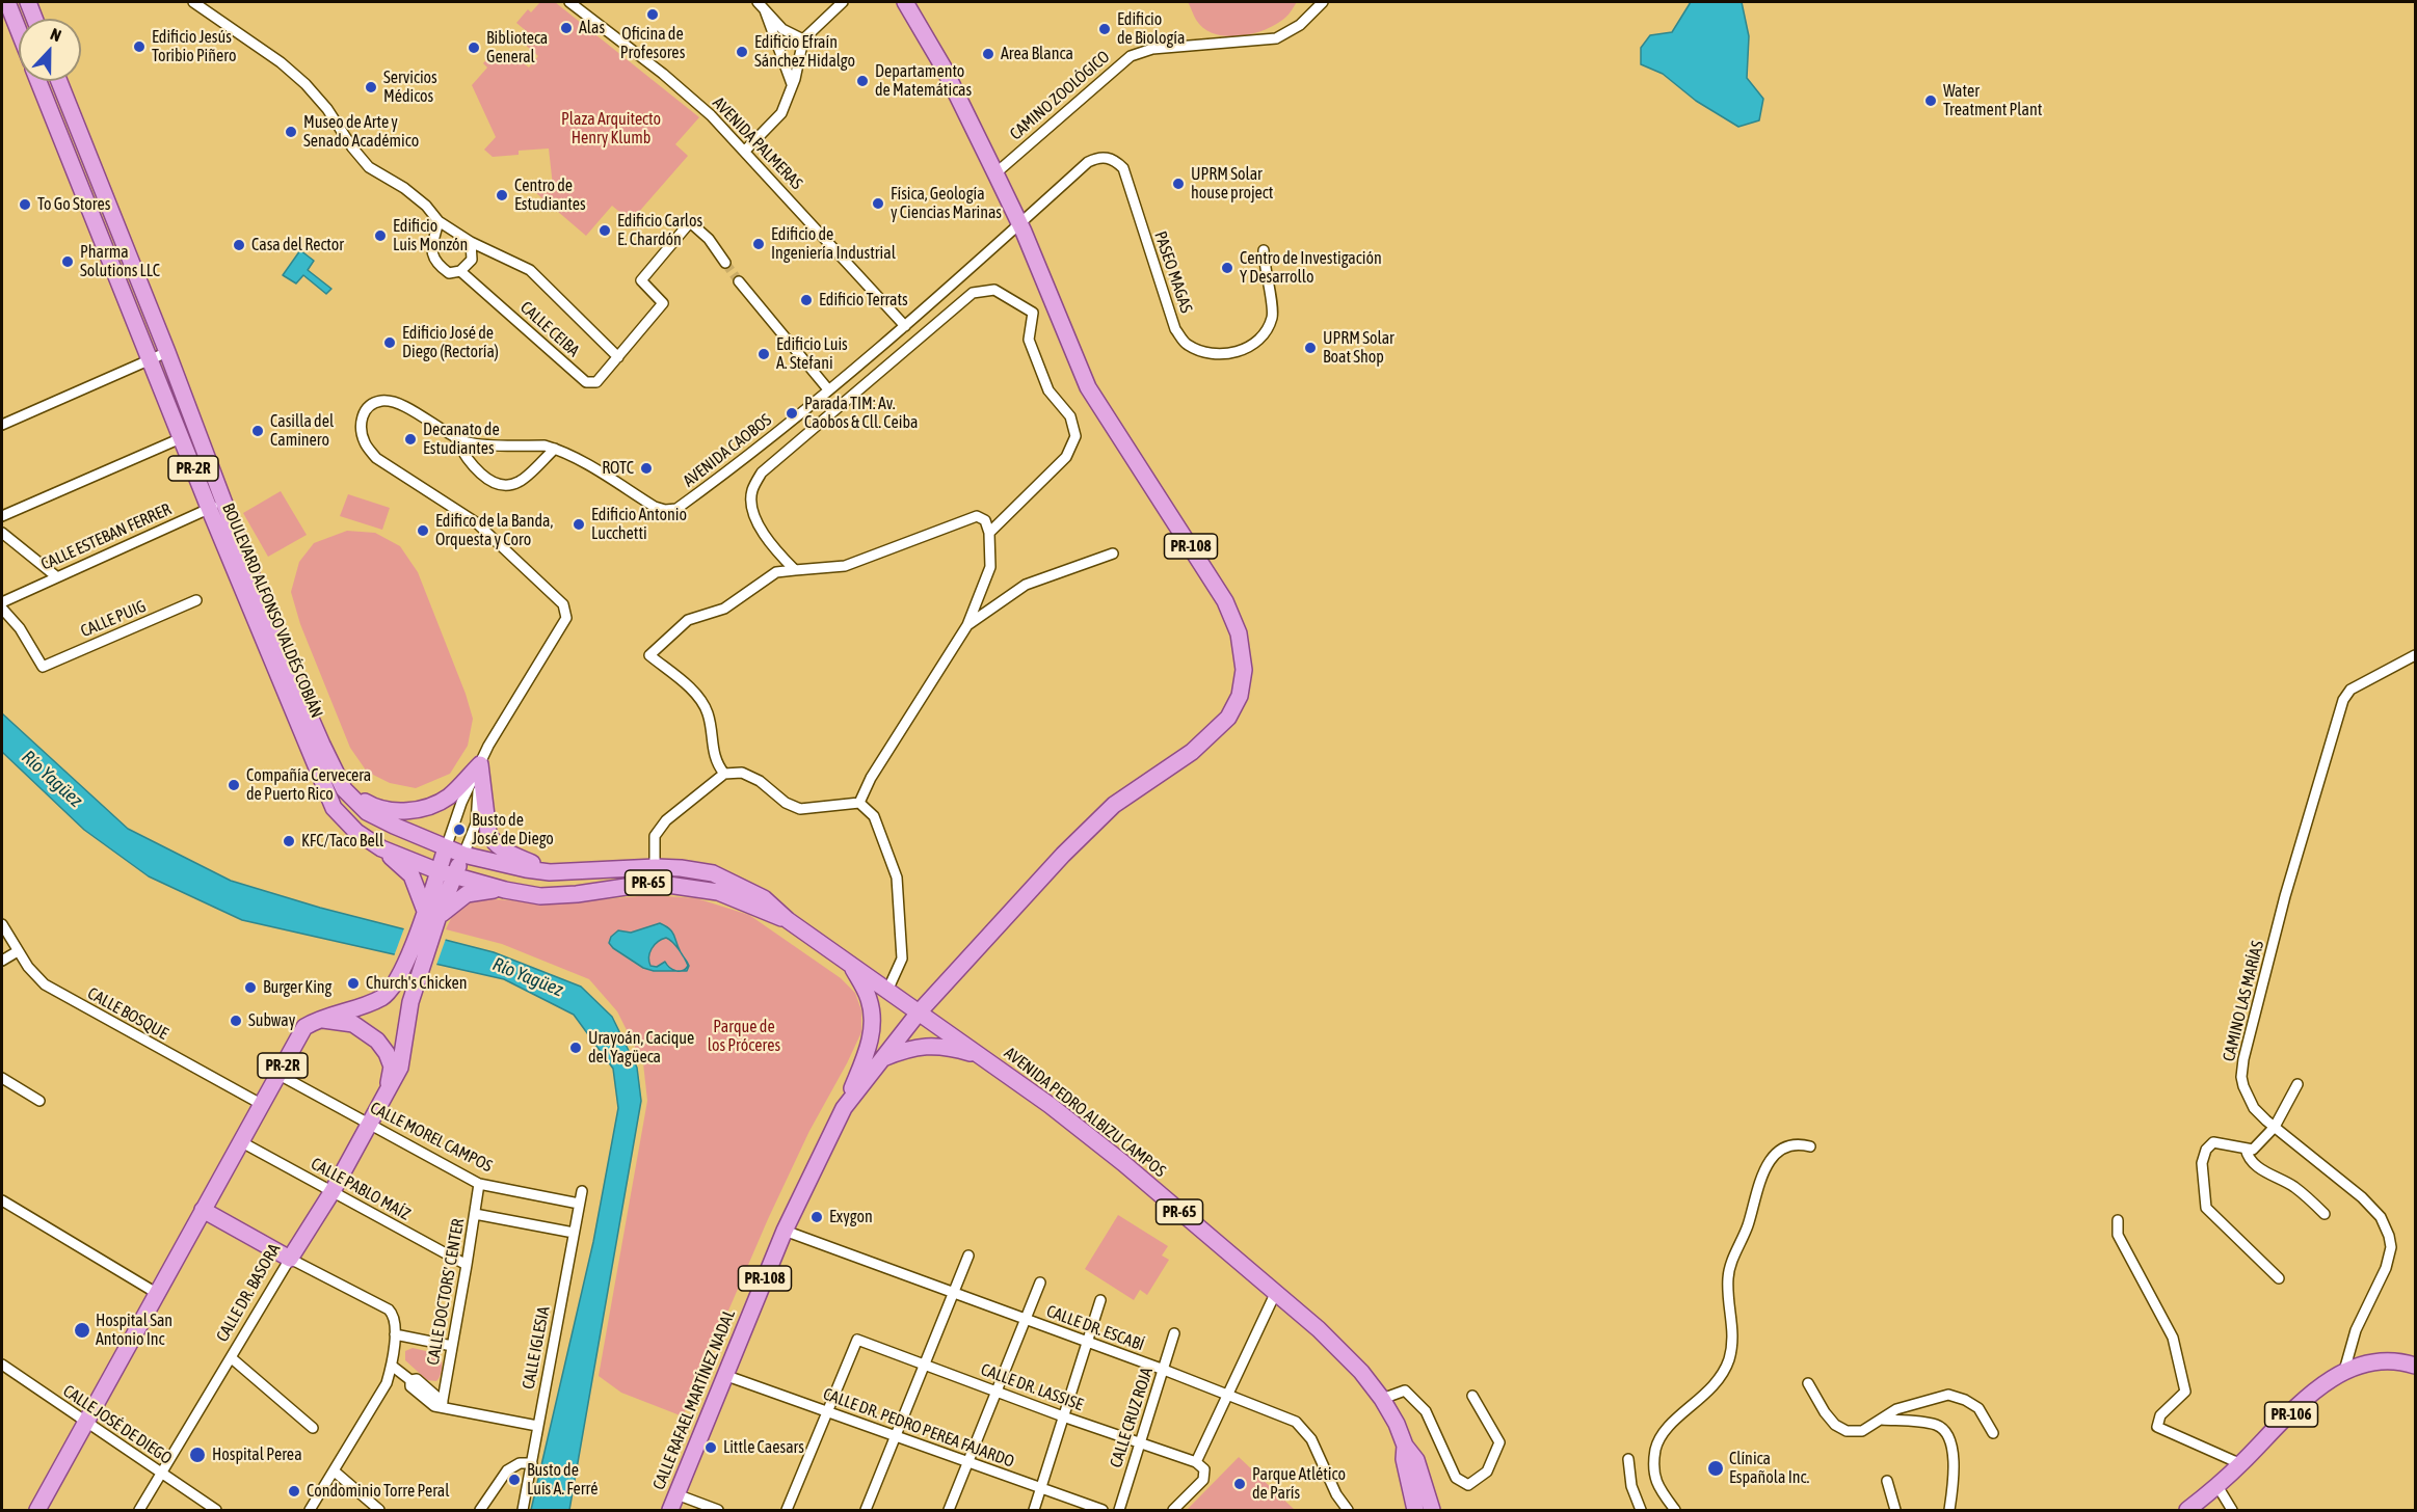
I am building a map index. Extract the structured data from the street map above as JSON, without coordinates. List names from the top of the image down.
{
  "streets": {
    "main road": [
      "PR-2R",
      "PR-108",
      "BOULEVARD ALFONSO VALDÉS COBIÁN",
      "PR-65",
      "AVENIDA PEDRO ALBIZU CAMPOS",
      "CALLE DR. BASORA",
      "CALLE RAFAEL MARTÍNEZ NADAL",
      "PR-106"
    ],
    "street": [
      "CAMINO ZOOLÓGICO",
      "AVENIDA PALMERAS",
      "PASEO MAGAS",
      "CALLE CEIBA",
      "AVENIDA CAOBOS",
      "CALLE ESTEBAN FERRER",
      "CALLE PUIG",
      "CAMINO LAS MARÍAS",
      "CALLE BOSQUE",
      "CALLE MOREL CAMPOS",
      "CALLE PABLO MAÍZ",
      "CALLE DOCTORS' CENTER",
      "CALLE DR. ESCABÍ",
      "CALLE IGLESIA",
      "CALLE DR. LASSISE",
      "CALLE CRUZ ROJA",
      "CALLE JOSÉ DE DIEGO",
      "CALLE DR. PEDRO PEREA FAJARDO"
    ]
  },
  "crossings": [
    ["CAMINO ZOOLÓGICO", "PR-108"],
    ["AVENIDA PALMERAS", "AVENIDA CAOBOS"],
    ["PASEO MAGAS", "AVENIDA CAOBOS"],
    ["PASEO MAGAS", "PR-108"],
    ["AVENIDA CAOBOS", "PR-108"],
    ["AVENIDA CAOBOS", "BOULEVARD ALFONSO VALDÉS COBIÁN"],
    ["AVENIDA CAOBOS", "AVENIDA PEDRO ALBIZU CAMPOS"],
    ["PR-2R", "CALLE BOSQUE"],
    ["PR-2R", "CALLE MOREL CAMPOS"],
    ["PR-2R", "CALLE PABLO MAÍZ"],
    ["PR-2R", "CALLE JOSÉ DE DIEGO"],
    ["CALLE ESTEBAN FERRER", "BOULEVARD ALFONSO VALDÉS COBIÁN"],
    ["PR-108", "AVENIDA PEDRO ALBIZU CAMPOS"],
    ["PR-108", "CALLE RAFAEL MARTÍNEZ NADAL"],
    ["BOULEVARD ALFONSO VALDÉS COBIÁN", "AVENIDA PEDRO ALBIZU CAMPOS"],
    ["CAMINO LAS MARÍAS", "PR-106"],
    ["AVENIDA PEDRO ALBIZU CAMPOS", "CALLE RAFAEL MARTÍNEZ NADAL"],
    ["CALLE MOREL CAMPOS", "CALLE DOCTORS' CENTER"],
    ["CALLE MOREL CAMPOS", "CALLE DR. BASORA"],
    ["CALLE MOREL CAMPOS", "CALLE IGLESIA"],
    ["CALLE PABLO MAÍZ", "CALLE DOCTORS' CENTER"],
    ["CALLE PABLO MAÍZ", "CALLE DR. BASORA"],
    ["CALLE DR. BASORA", "CALLE JOSÉ DE DIEGO"],
    ["CALLE DR. ESCABÍ", "CALLE RAFAEL MARTÍNEZ NADAL"],
    ["CALLE DR. ESCABÍ", "CALLE CRUZ ROJA"],
    ["CALLE DR. LASSISE", "CALLE CRUZ ROJA"],
    ["CALLE DR. LASSISE", "CALLE DR. PEDRO PEREA FAJARDO"],
    ["CALLE RAFAEL MARTÍNEZ NADAL", "CALLE DR. PEDRO PEREA FAJARDO"]
  ],
  "water": ["Río Yagüez"],
  "parks": ["Plaza Arquitecto Henry Klumb", "Parque de los Próceres"],
  "places": [
    "Oficina de Profesores",
    "Alas",
    "Edificio de Biología",
    "Edificio Jesús Toribio Piñero",
    "Biblioteca General",
    "Edificio Efraín Sánchez Hidalgo",
    "Area Blanca",
    "Departamento de Matemáticas",
    "Servicios Médicos",
    "Water Treatment Plant",
    "Museo de Arte y Senado Académico",
    "UPRM Solar house project",
    "Centro de Estudiantes",
    "Física, Geología y Ciencias Marinas",
    "To Go Stores",
    "Edificio Carlos E. Chardón",
    "Edificio Luis Monzón",
    "Edificio de Ingeniería Industrial",
    "Casa del Rector",
    "Pharma Solutions LLC",
    "Centro de Investigación Y Desarrollo",
    "Edificio Terrats",
    "Edificio José de Diego (Rectoría)",
    "UPRM Solar Boat Shop",
    "Edificio Luis A. Stefani",
    "Parada TIM: Av. Caobos & Cll. Ceiba",
    "Casilla del Caminero",
    "Decanato de Estudiantes",
    "ROTC",
    "Edificio Antonio Lucchetti",
    "Edifico de la Banda, Orquesta y Coro",
    "Compañía Cervecera de Puerto Rico",
    "Busto de José de Diego",
    "KFC/Taco Bell",
    "Church's Chicken",
    "Burger King",
    "Subway",
    "Urayoán, Cacique del Yagüeca",
    "Exygon",
    "Hospital San Antonio Inc",
    "Little Caesars",
    "Hospital Perea",
    "Clínica Española Inc.",
    "Busto de Luis A. Ferré",
    "Parque Atlético de París",
    "Condominio Torre Peral"
  ],
  "north": "top"
}
